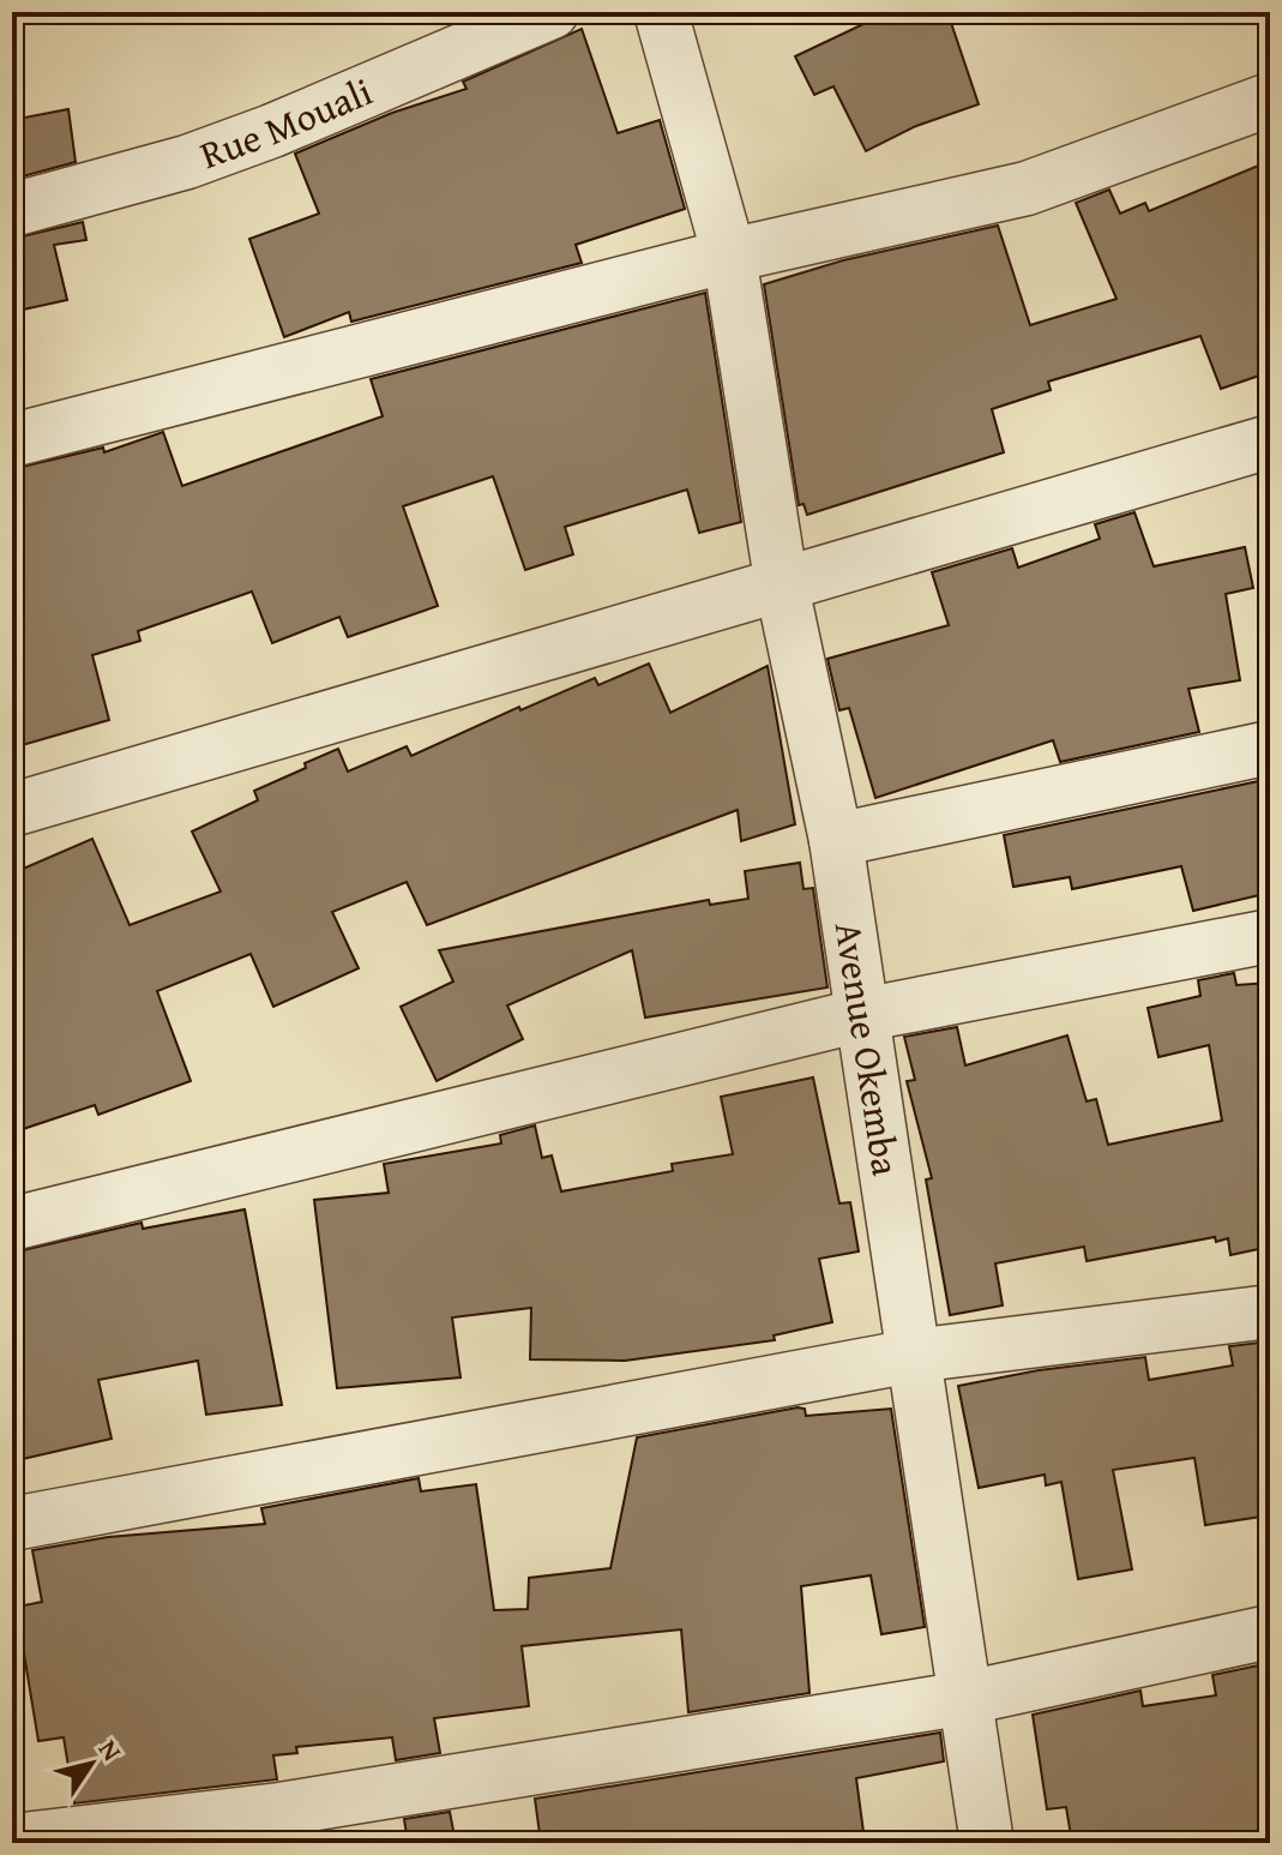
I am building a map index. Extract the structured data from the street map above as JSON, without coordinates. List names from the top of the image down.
{
  "streets": {
    "street": ["Rue Mouali", "Avenue Okemba"]
  },
  "north": "top right"
}
